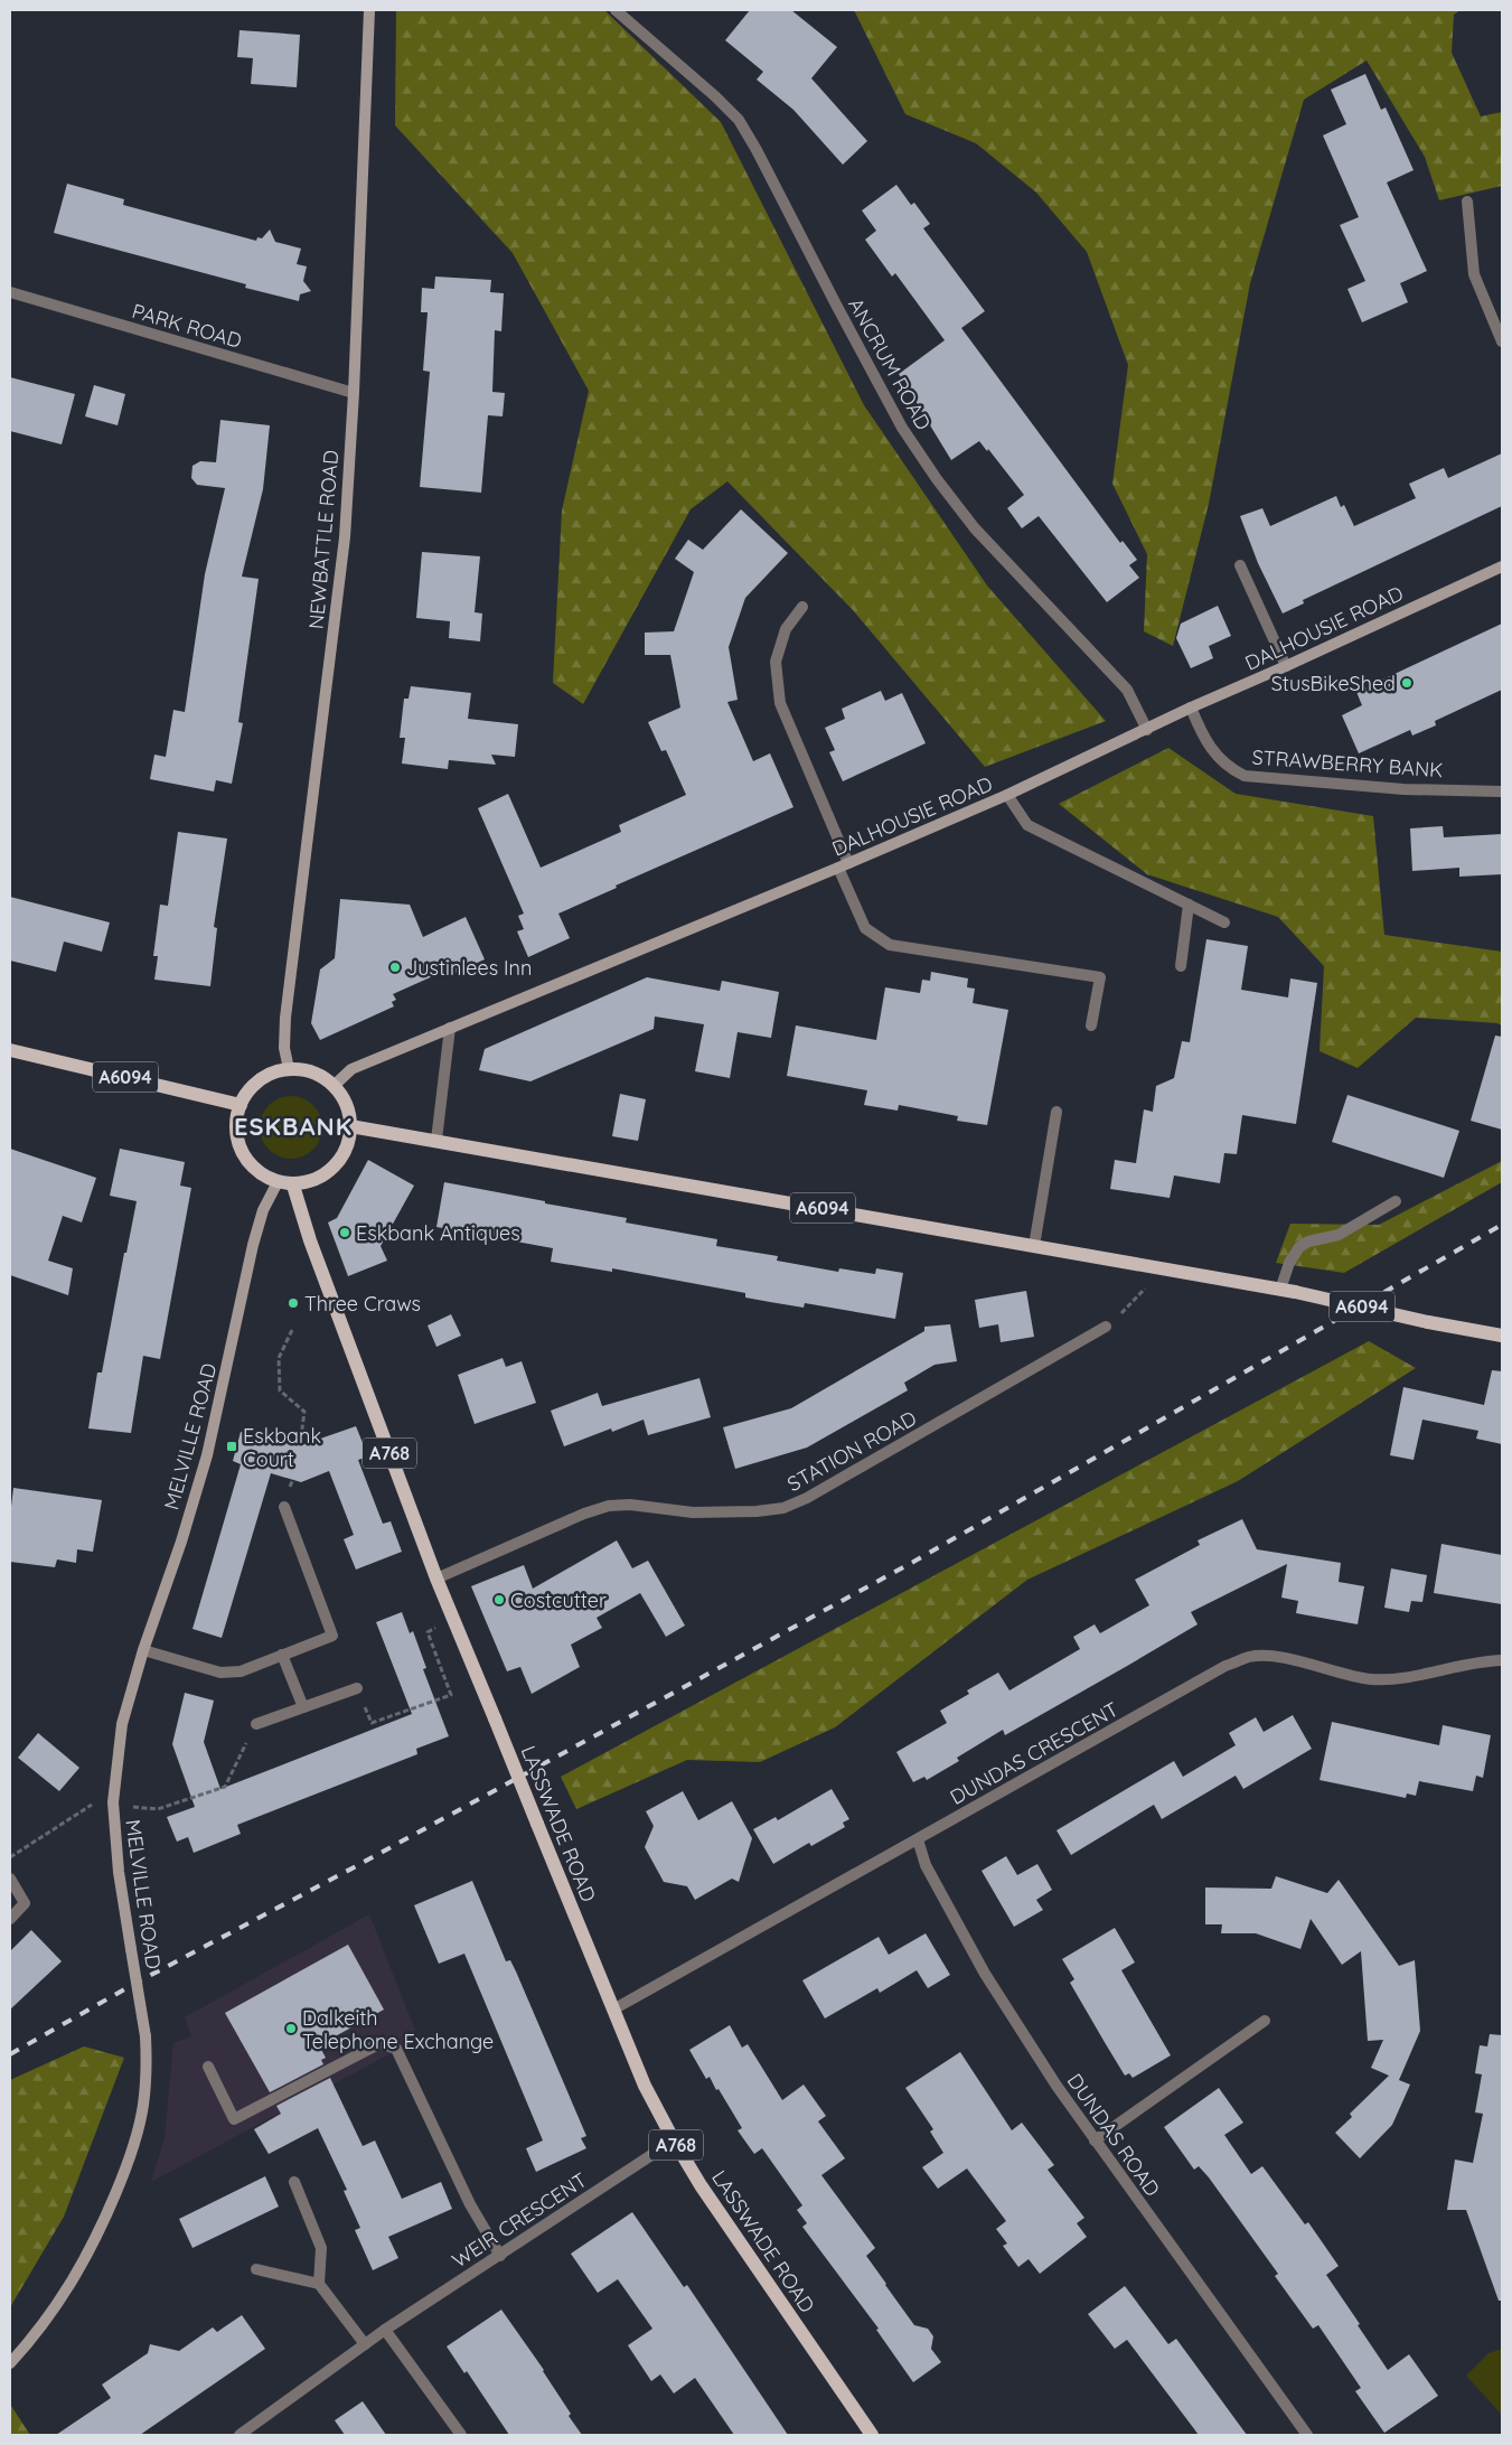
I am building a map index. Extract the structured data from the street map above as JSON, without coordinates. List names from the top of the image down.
{
  "streets": {
    "main road": [
      "NEWBATTLE ROAD",
      "DALHOUSIE ROAD",
      "A6094",
      "MELVILLE ROAD",
      "A768",
      "LASSWADE ROAD"
    ],
    "street": [
      "PARK ROAD",
      "ANCRUM ROAD",
      "STRAWBERRY BANK",
      "STATION ROAD",
      "DUNDAS CRESCENT",
      "DUNDAS ROAD",
      "WEIR CRESCENT"
    ]
  },
  "crossings": [
    ["PARK ROAD", "NEWBATTLE ROAD"],
    ["ANCRUM ROAD", "DALHOUSIE ROAD"],
    ["NEWBATTLE ROAD", "DALHOUSIE ROAD"],
    ["NEWBATTLE ROAD", "A6094"],
    ["NEWBATTLE ROAD", "MELVILLE ROAD"],
    ["NEWBATTLE ROAD", "LASSWADE ROAD"],
    ["DALHOUSIE ROAD", "STRAWBERRY BANK"],
    ["DALHOUSIE ROAD", "A6094"],
    ["DALHOUSIE ROAD", "MELVILLE ROAD"],
    ["DALHOUSIE ROAD", "LASSWADE ROAD"],
    ["A6094", "MELVILLE ROAD"],
    ["A6094", "LASSWADE ROAD"],
    ["MELVILLE ROAD", "LASSWADE ROAD"],
    ["STATION ROAD", "LASSWADE ROAD"],
    ["DUNDAS CRESCENT", "LASSWADE ROAD"],
    ["DUNDAS CRESCENT", "DUNDAS ROAD"],
    ["LASSWADE ROAD", "WEIR CRESCENT"]
  ],
  "districts": ["ESKBANK"],
  "places": {
    "other": [
      "StusBikeShed",
      "Justinlees Inn",
      "Eskbank Antiques",
      "Three Craws",
      "Costcutter",
      "Dalkeith Telephone Exchange"
    ],
    "transit": ["Eskbank Court"]
  }
}
